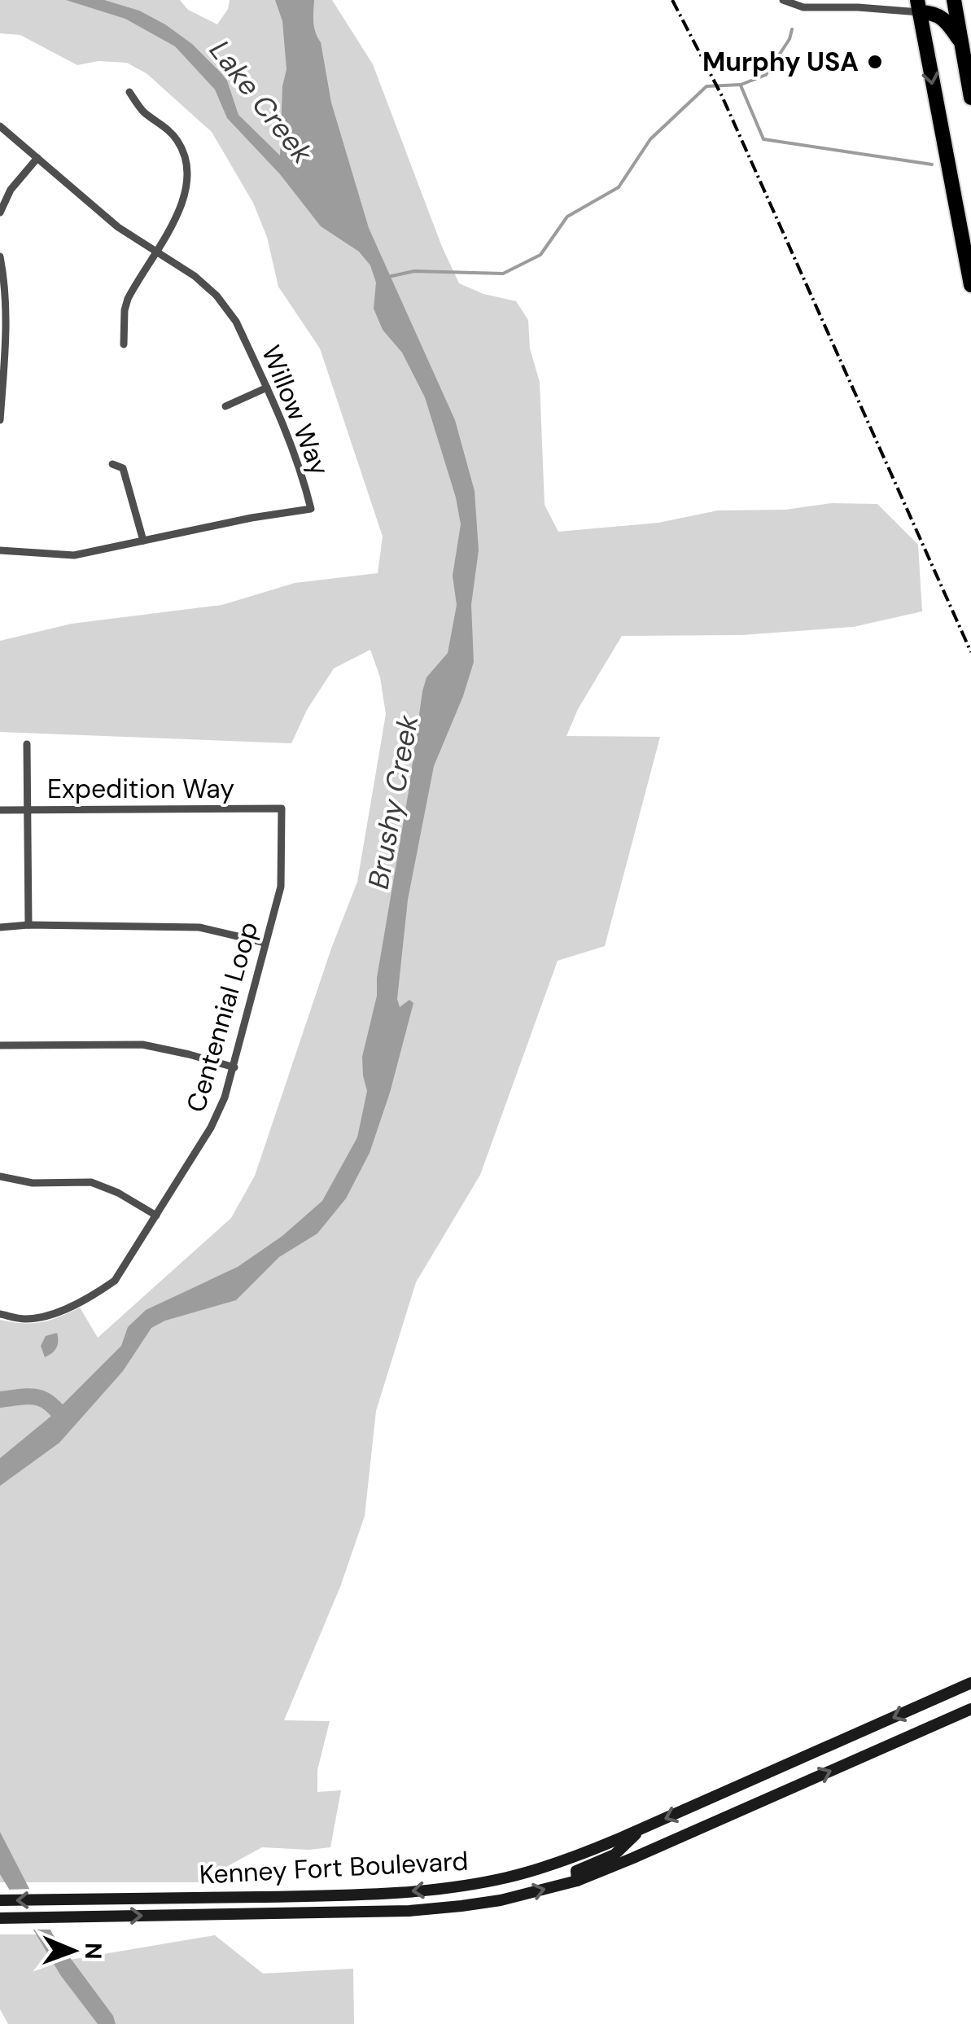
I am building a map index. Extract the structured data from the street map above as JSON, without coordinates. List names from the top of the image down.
{
  "streets": {
    "main road": ["Kenney Fort Boulevard"],
    "street": ["Willow Way", "Expedition Way", "Centennial Loop"]
  },
  "crossings": [
    ["Expedition Way", "Centennial Loop"]
  ],
  "water": ["Lake Creek", "Brushy Creek"],
  "places": ["Murphy USA"],
  "north": "right"
}
